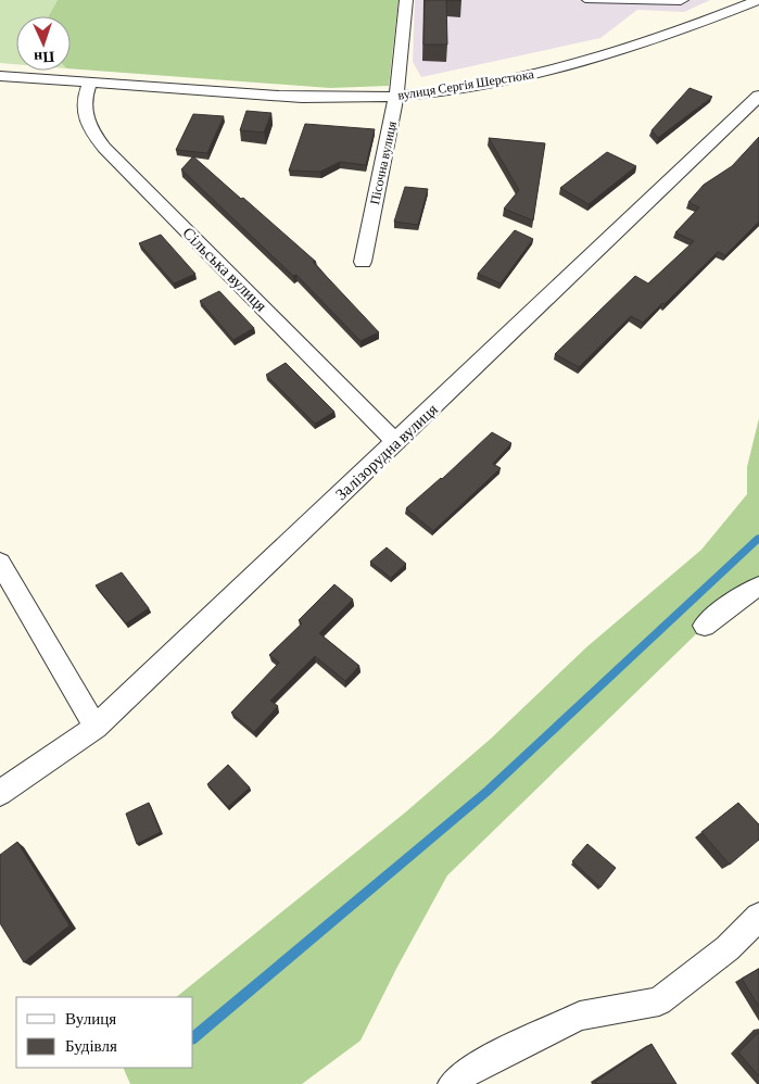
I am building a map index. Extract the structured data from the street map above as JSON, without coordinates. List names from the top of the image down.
{
  "streets": {
    "street": [
      "вулиця Сергія Шерстюка",
      "Пісочна вулиця",
      "Сільська вулиця",
      "Залізорудна вулиця"
    ]
  },
  "crossings": [
    ["вулиця Сергія Шерстюка", "Пісочна вулиця"],
    ["вулиця Сергія Шерстюка", "Сільська вулиця"],
    ["Сільська вулиця", "Залізорудна вулиця"]
  ],
  "legend": ["Вулиця", "Будівля"],
  "north": "bottom"
}
